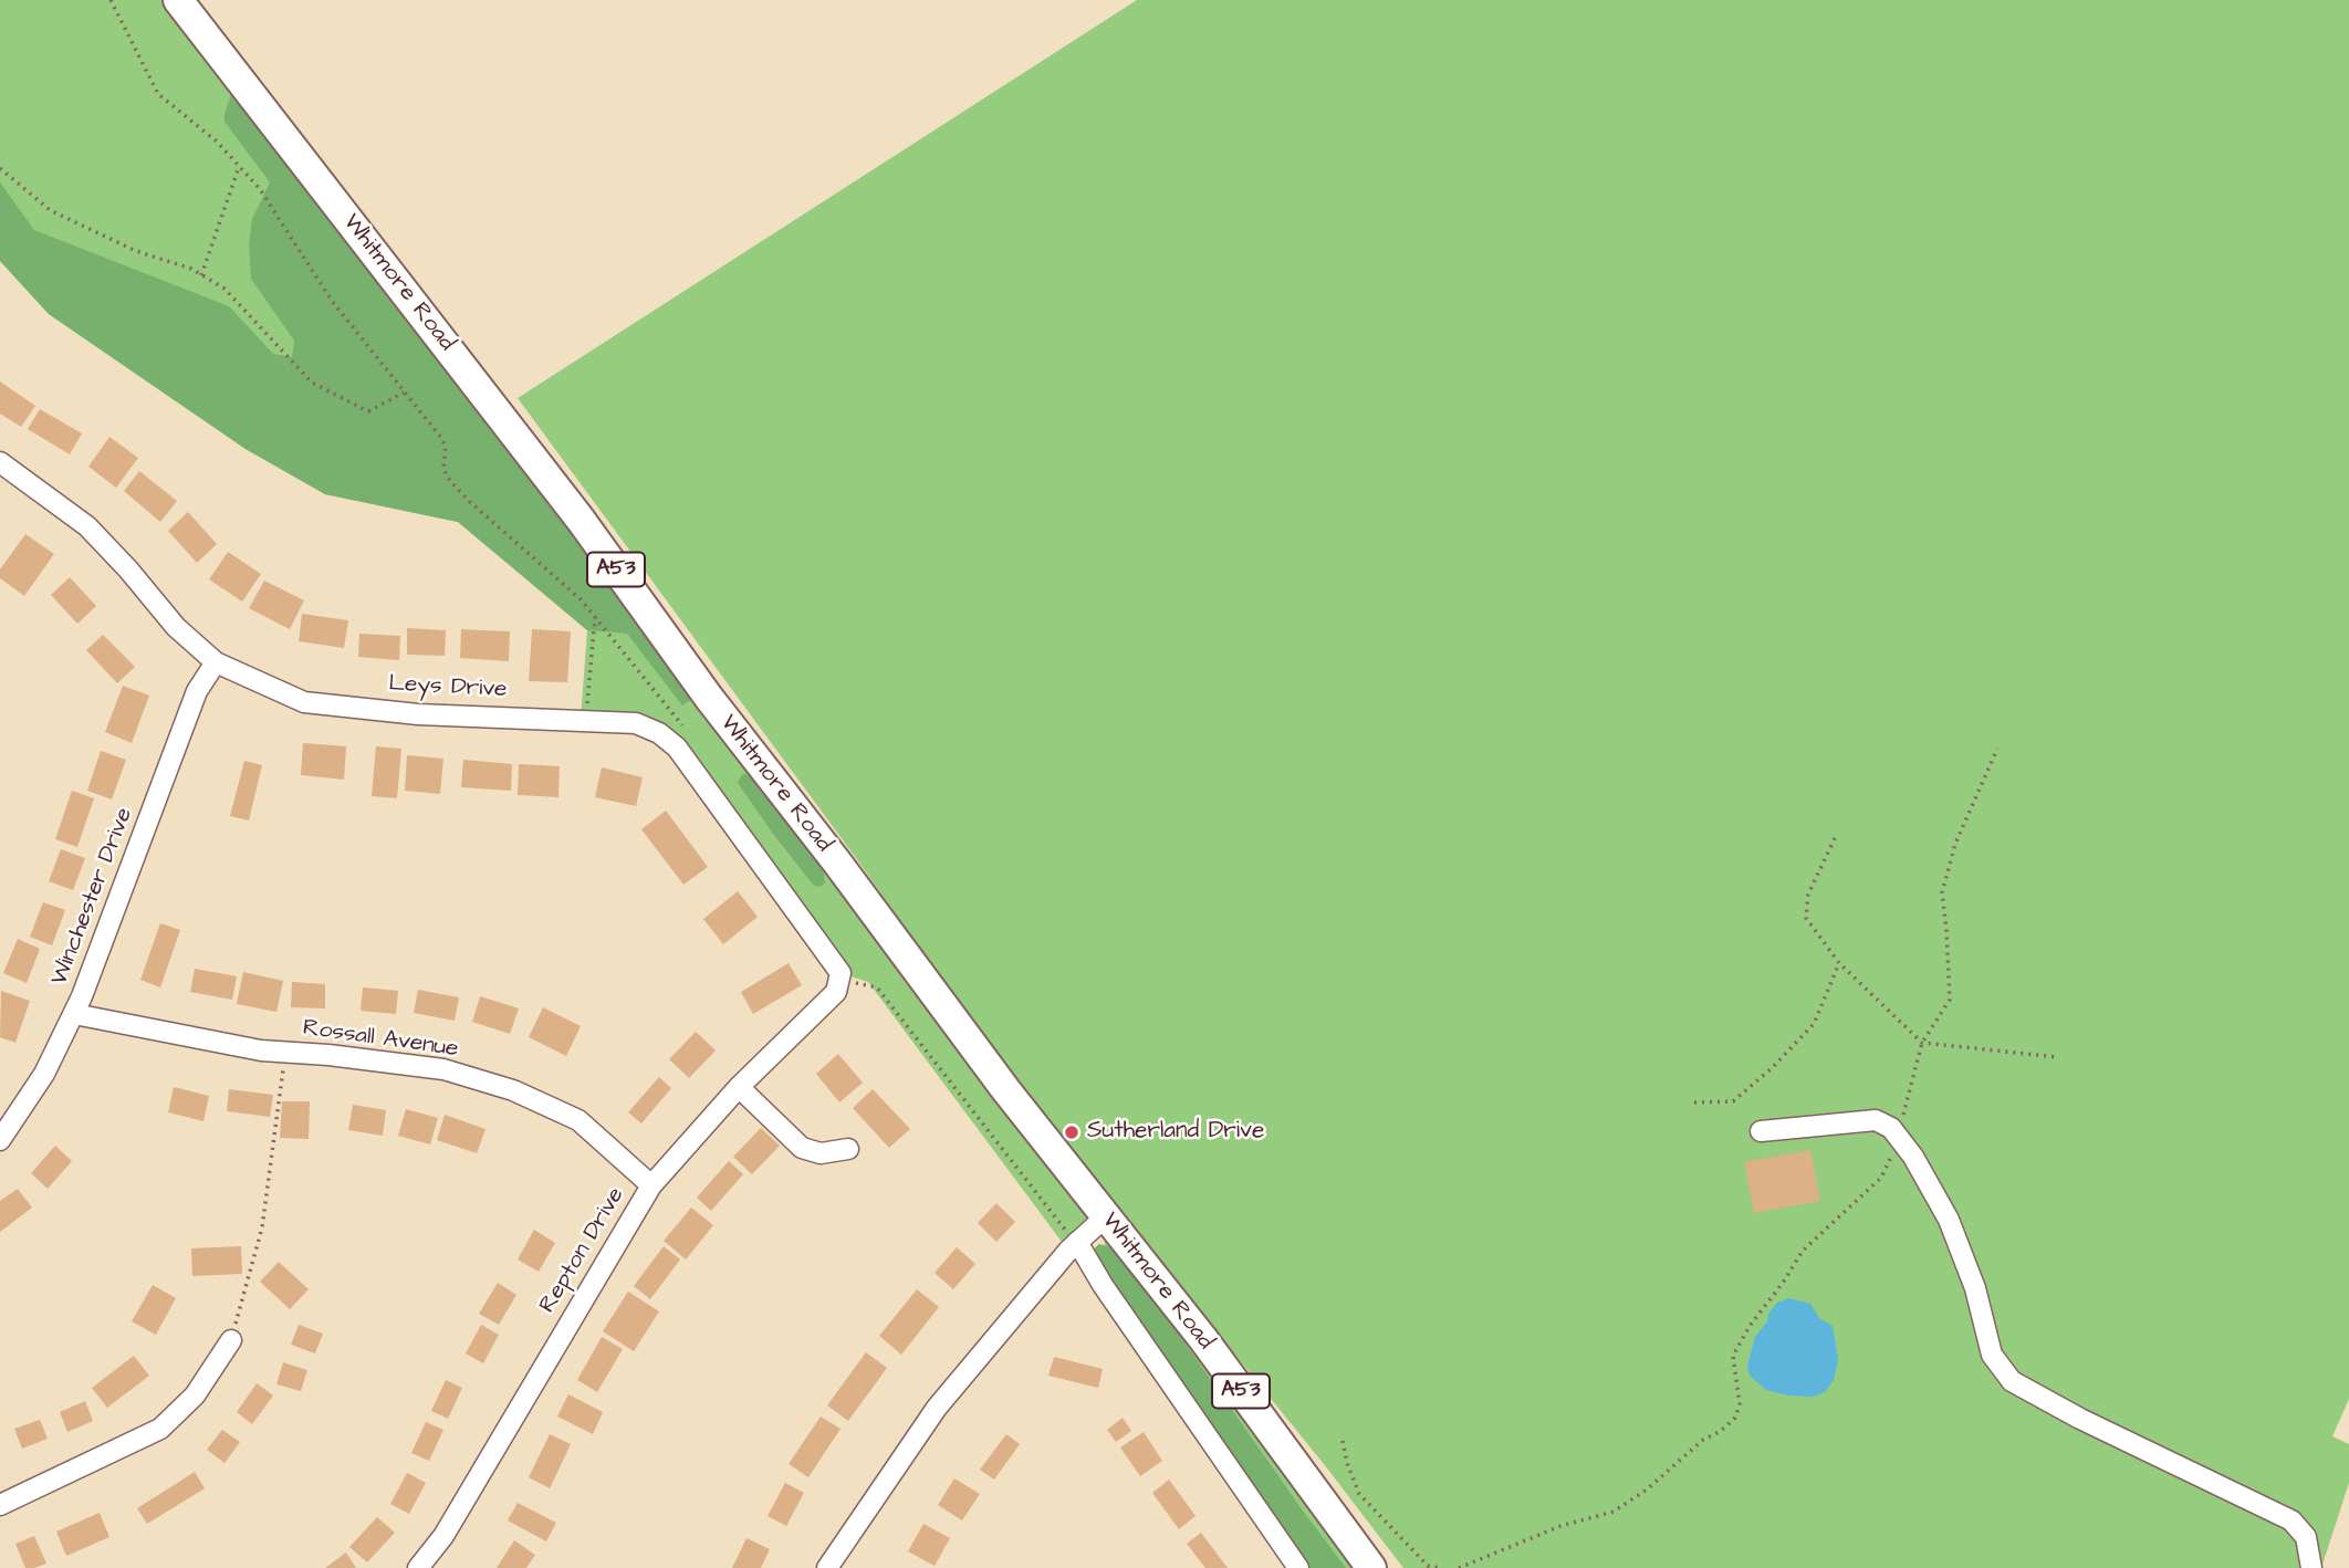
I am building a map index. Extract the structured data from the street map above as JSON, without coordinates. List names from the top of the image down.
{
  "streets": {
    "highway": ["Whitmore Road", "A53"],
    "street": [
      "Leys Drive",
      "Winchester Drive",
      "Rossall Avenue",
      "Repton Drive"
    ]
  },
  "crossings": [
    ["Leys Drive", "Winchester Drive"],
    ["Leys Drive", "Repton Drive"],
    ["Winchester Drive", "Rossall Avenue"],
    ["Rossall Avenue", "Repton Drive"]
  ],
  "places": ["Sutherland Drive"]
}
